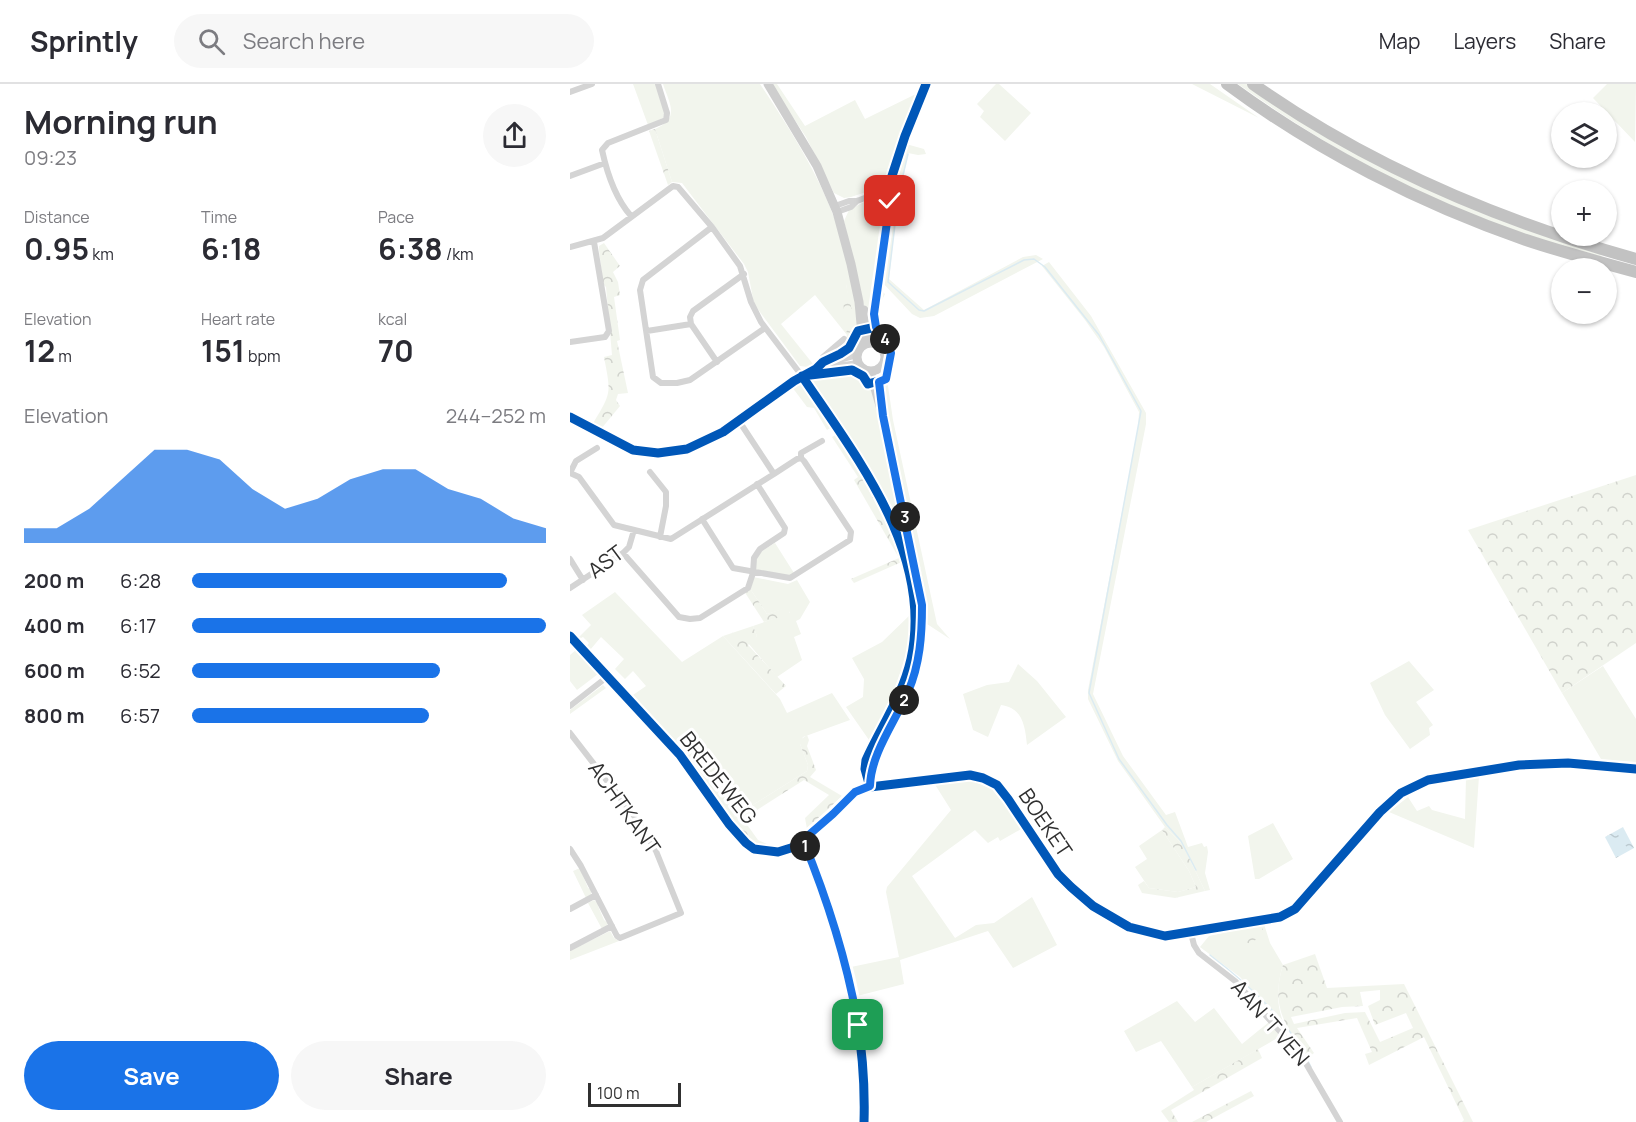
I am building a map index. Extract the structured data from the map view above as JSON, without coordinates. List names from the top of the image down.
{
  "streets": {
    "street": [
      "AST",
      "BREDEWEG",
      "ACHTKANT",
      "BOEKET",
      "AAN 'T VEN"
    ]
  },
  "crossings": [
    ["BREDEWEG", "BOEKET"],
    ["BOEKET", "AAN 'T VEN"]
  ],
  "scale_bar": "100 m",
  "page": {
    "header": "Sprintly",
    "search": "Search here",
    "nav": ["Map", "Layers", "Share"],
    "heading": ["Morning run", "09:23"],
    "map_buttons": ["+", "−"],
    "stats": [
      ["Distance", "0.95 km"],
      ["Time", "6:18"],
      ["Pace", "6:38 /km"],
      ["Elevation", "12 m"],
      ["Heart rate", "151 bpm"],
      ["kcal", "70"]
    ],
    "pins": [
      "4",
      "3",
      "2",
      "1"
    ],
    "chart": ["Elevation", "244–252 m"],
    "list": [
      {
        "name": "200 m",
        "note": "6:28"
      },
      {
        "name": "400 m",
        "note": "6:17"
      },
      {
        "name": "600 m",
        "note": "6:52"
      },
      {
        "name": "800 m",
        "note": "6:57"
      }
    ],
    "buttons": ["Save", "Share"],
    "scale": "100 m"
  }
}
